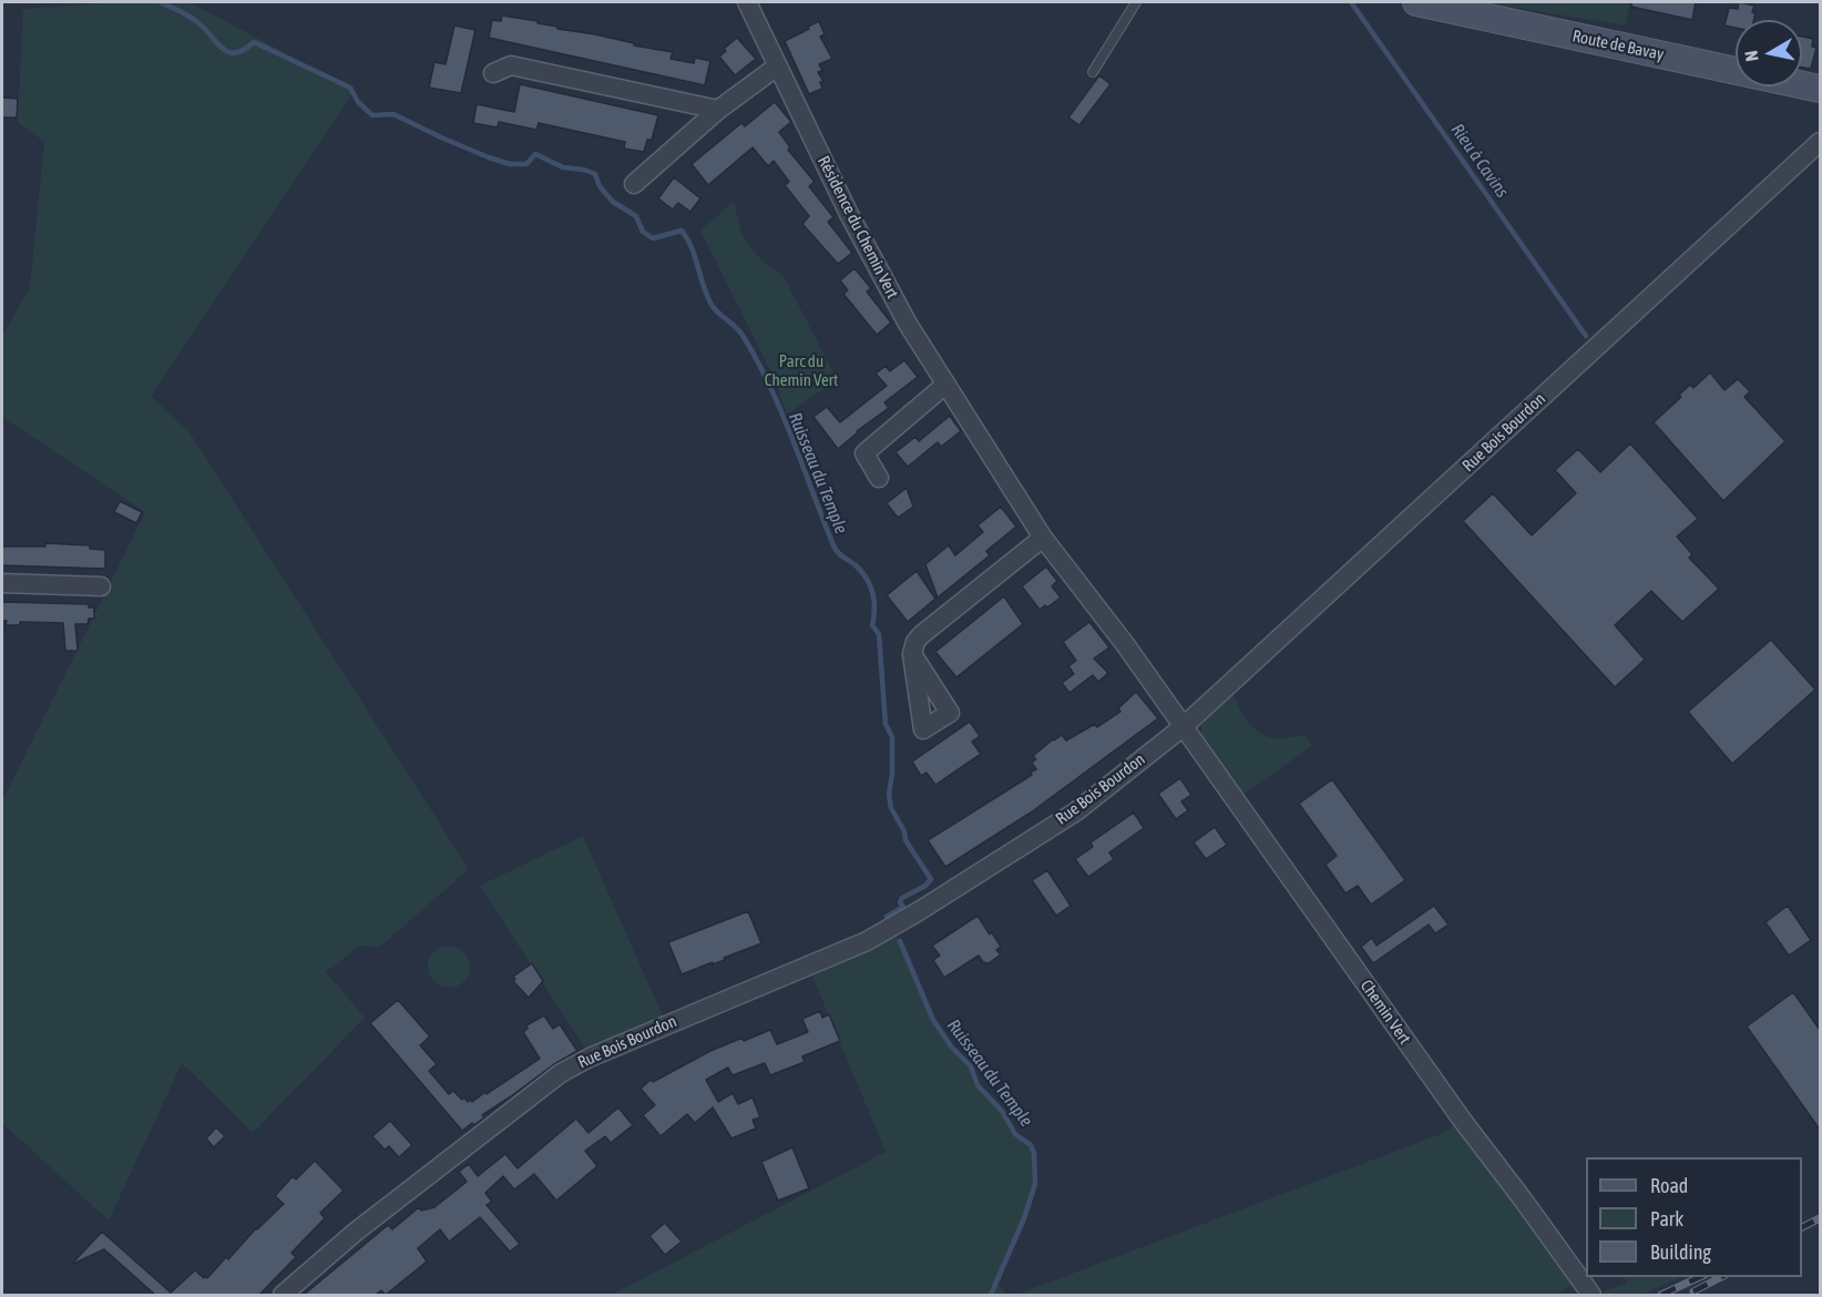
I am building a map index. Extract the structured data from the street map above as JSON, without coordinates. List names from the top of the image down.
{
  "streets": {
    "main road": ["Route de Bavay"],
    "street": ["Résidence du Chemin Vert", "Rue Bois Bourdon", "Chemin Vert"]
  },
  "crossings": [
    ["Résidence du Chemin Vert", "Rue Bois Bourdon"],
    ["Résidence du Chemin Vert", "Chemin Vert"],
    ["Rue Bois Bourdon", "Chemin Vert"]
  ],
  "water": ["Rieu à Cavins", "Ruisseau du Temple"],
  "parks": ["Parc du Chemin Vert"],
  "legend": ["Road", "Park", "Building"],
  "north": "left"
}
